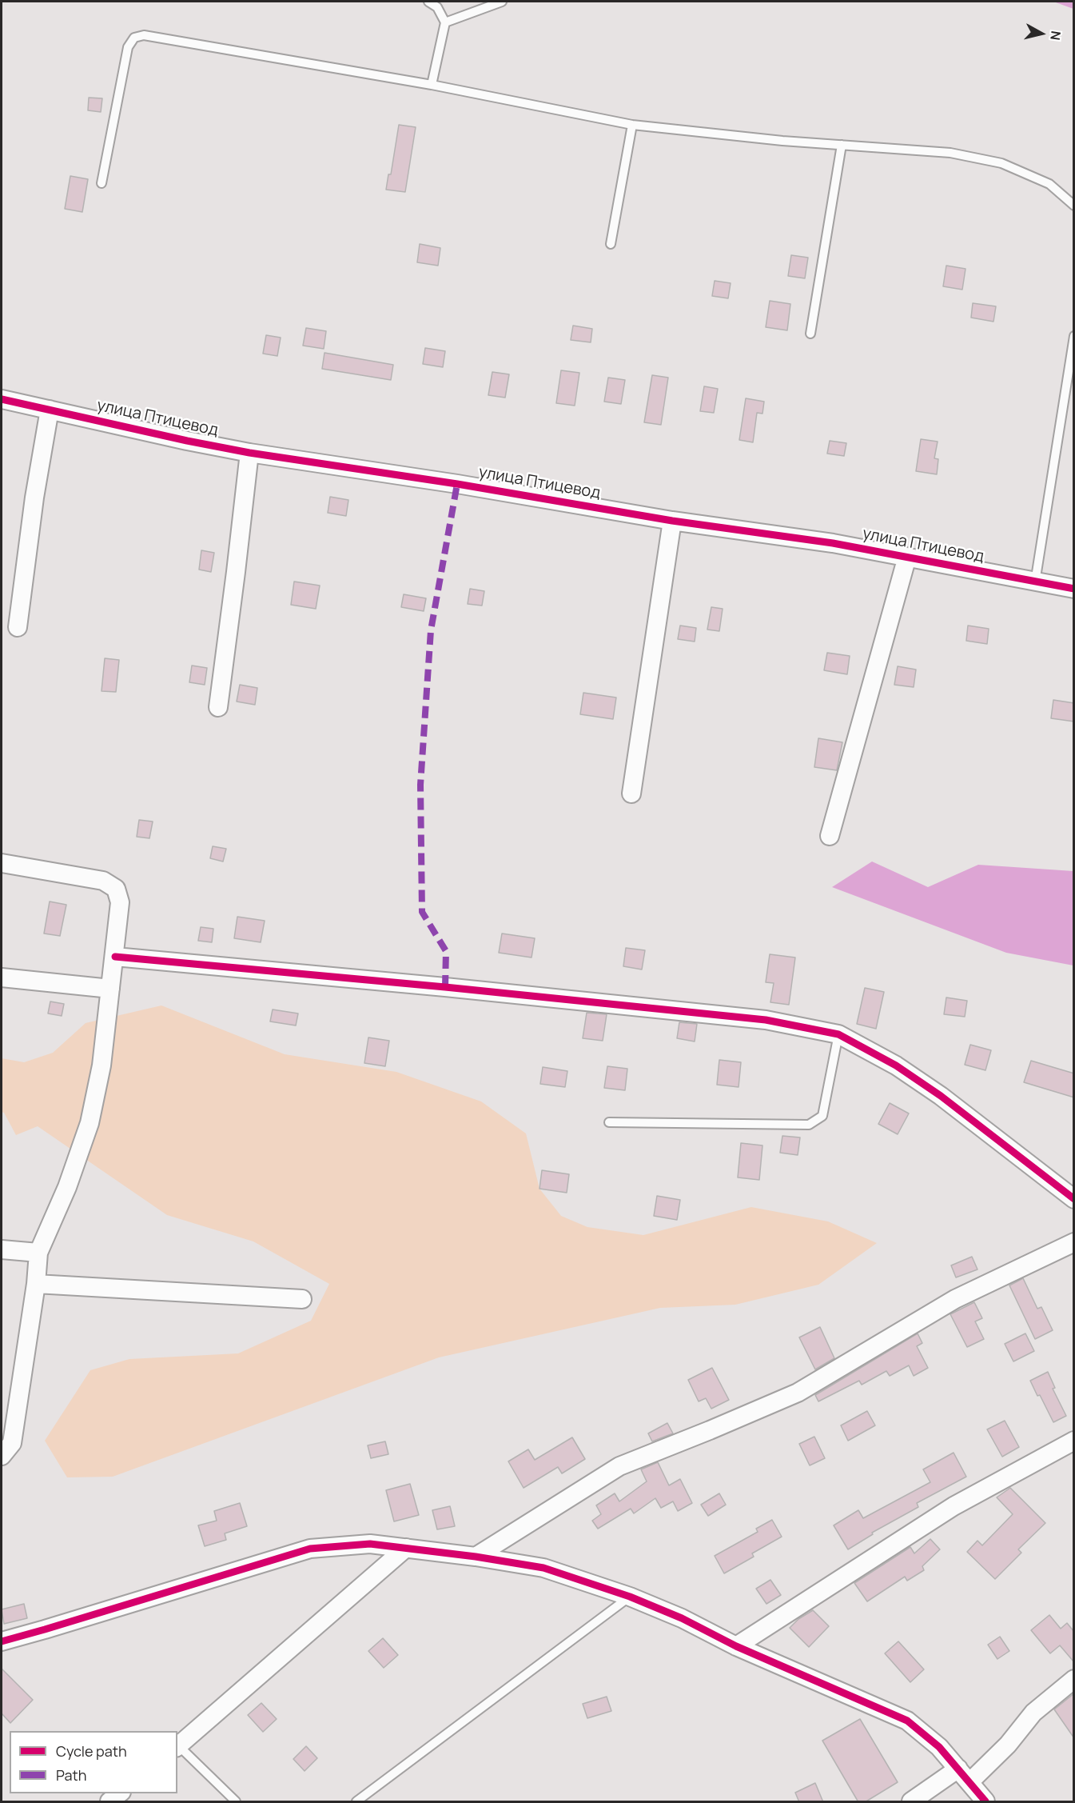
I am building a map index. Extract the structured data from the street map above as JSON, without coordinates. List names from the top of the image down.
{
  "streets": {
    "street": ["улица Птицевод"]
  },
  "legend": ["Cycle path", "Path"],
  "north": "right"
}
